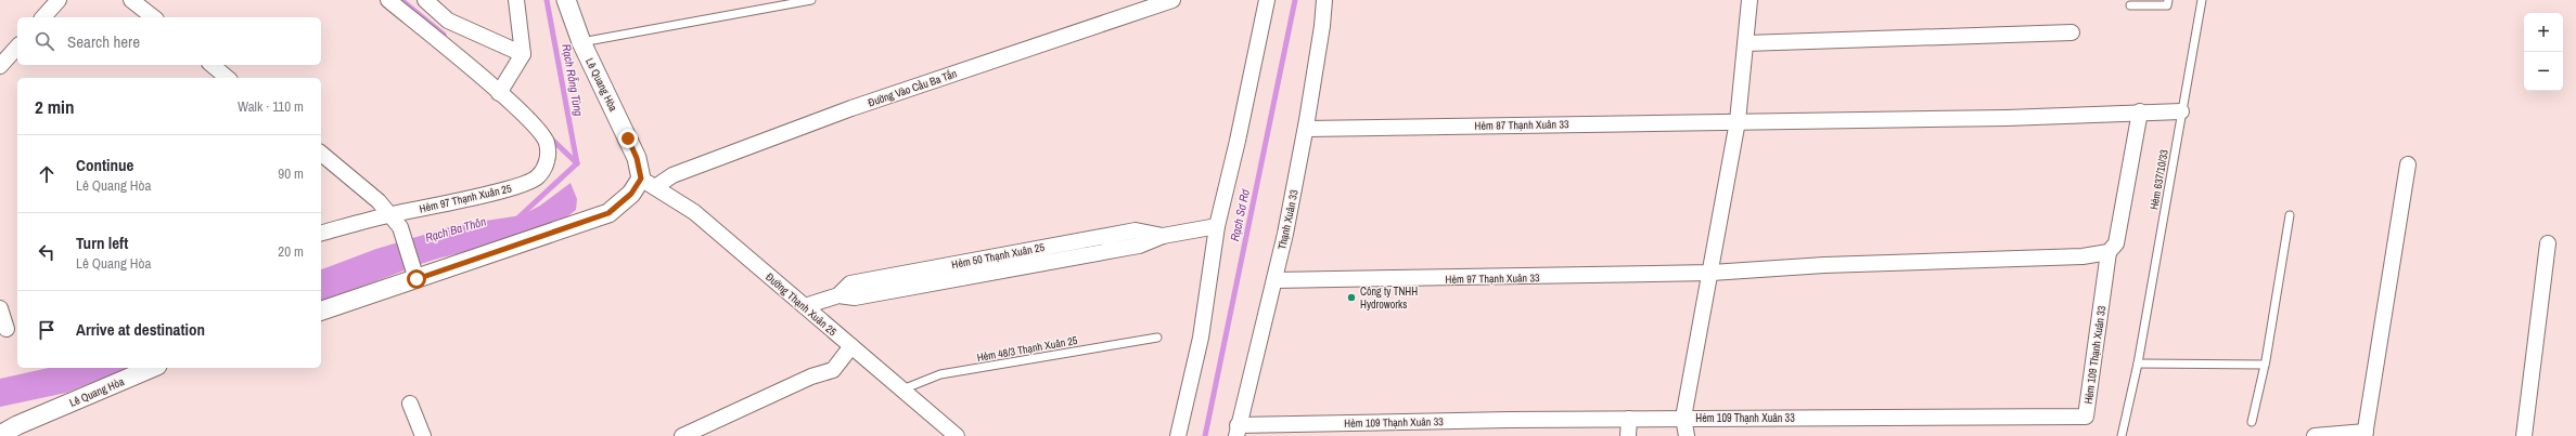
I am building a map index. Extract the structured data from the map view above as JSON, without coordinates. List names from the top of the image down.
{
  "streets": {
    "street": [
      "Lê Quang Hòa",
      "Đường Vào Cầu Ba Tấn",
      "Hẻm 87 Thạnh Xuân 33",
      "Hẻm 97 Thạnh Xuân 25",
      "Thạnh Xuân 33",
      "Hẻm 50 Thạnh Xuân 25",
      "Hẻm 97 Thạnh Xuân 33",
      "Đường Thạnh Xuân 25",
      "Hẻm 109 Thạnh Xuân 33"
    ],
    "lane": ["Hẻm 637/10/33", "Hẻm 48/3 Thạnh Xuân 25"]
  },
  "crossings": [
    ["Lê Quang Hòa", "Đường Vào Cầu Ba Tấn"],
    ["Lê Quang Hòa", "Đường Thạnh Xuân 25"],
    ["Đường Vào Cầu Ba Tấn", "Đường Thạnh Xuân 25"],
    ["Hẻm 87 Thạnh Xuân 33", "Hẻm 637/10/33"],
    ["Hẻm 87 Thạnh Xuân 33", "Thạnh Xuân 33"],
    ["Thạnh Xuân 33", "Hẻm 97 Thạnh Xuân 33"],
    ["Thạnh Xuân 33", "Hẻm 109 Thạnh Xuân 33"],
    ["Hẻm 50 Thạnh Xuân 25", "Đường Thạnh Xuân 25"],
    ["Hẻm 97 Thạnh Xuân 33", "Hẻm 109 Thạnh Xuân 33"],
    ["Đường Thạnh Xuân 25", "Hẻm 48/3 Thạnh Xuân 25"]
  ],
  "water": ["Rạch Rỗng Tùng", "Rạch Sơ Rơ", "Rạch Ba Thôn"],
  "places": ["Công ty TNHH Hydroworks"],
  "page": {
    "map_buttons": ["+", "−"],
    "search": "Search here",
    "heading": ["2 min", "Walk · 110 m"],
    "list": [
      ["Continue", "Lê Quang Hòa", "90 m"],
      ["Turn left", "Lê Quang Hòa", "20 m"],
      "Arrive at destination"
    ]
  }
}
